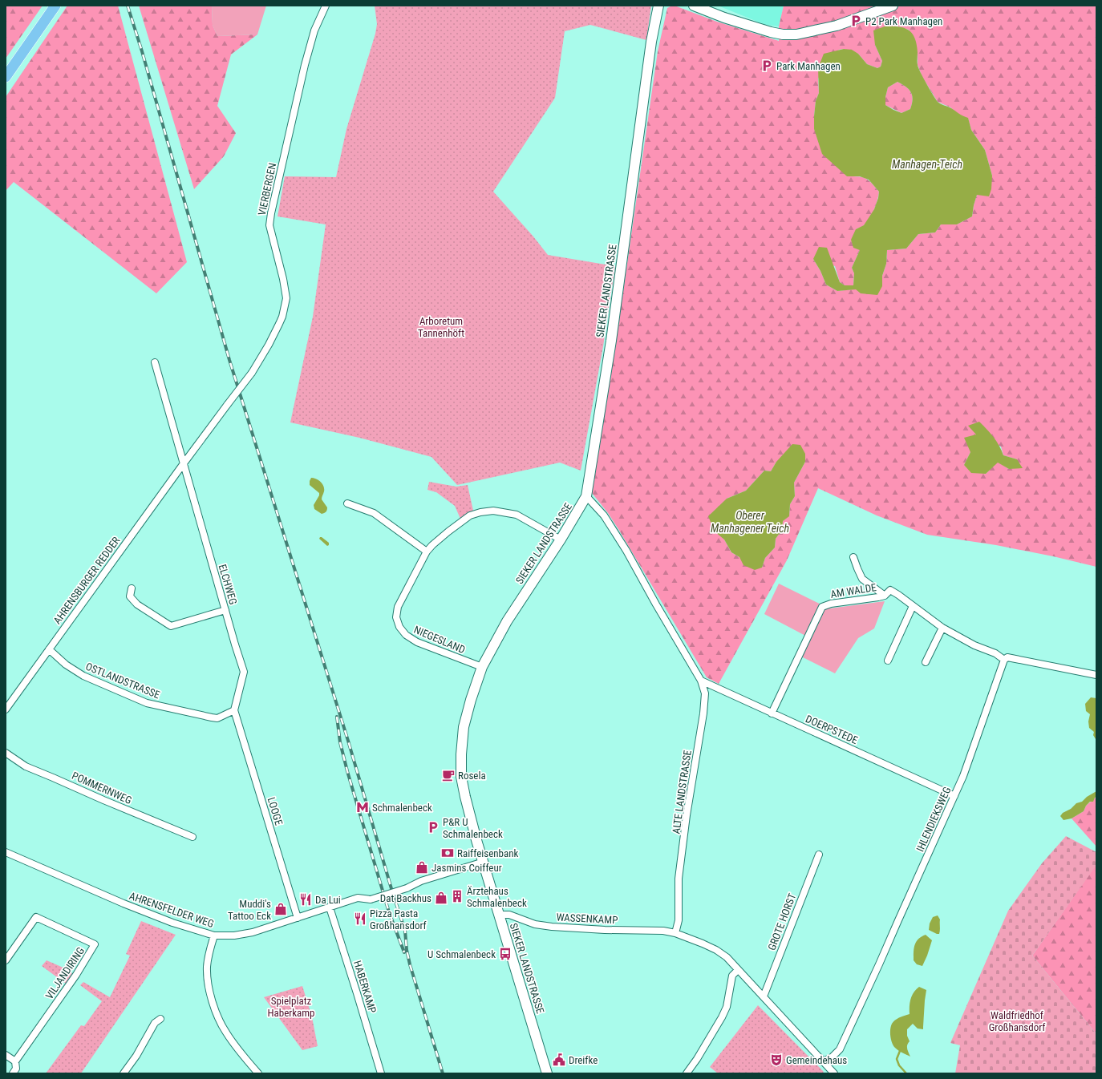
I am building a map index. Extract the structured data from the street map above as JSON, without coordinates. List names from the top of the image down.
{
  "streets": {
    "street": [
      "VIERBERGEN",
      "SIEKER LANDSTRASSE",
      "AHRENSBURGER REDDER",
      "ELCHWEG",
      "AM WALDE",
      "NIEGESLAND",
      "OSTLANDSTRASSE",
      "DOERPSTEDE",
      "POMMERNWEG",
      "ALTE LANDSTRASSE",
      "LOOGE",
      "IHLENDIEKSWEG",
      "AHRENSFELDER WEG",
      "WASSENKAMP",
      "GROTE HORST",
      "VILJANDIRING",
      "HABERKAMP"
    ]
  },
  "crossings": [
    ["VIERBERGEN", "AHRENSBURGER REDDER"],
    ["SIEKER LANDSTRASSE", "NIEGESLAND"],
    ["SIEKER LANDSTRASSE", "ALTE LANDSTRASSE"],
    ["SIEKER LANDSTRASSE", "AHRENSFELDER WEG"],
    ["SIEKER LANDSTRASSE", "WASSENKAMP"],
    ["AHRENSBURGER REDDER", "ELCHWEG"],
    ["AHRENSBURGER REDDER", "OSTLANDSTRASSE"],
    ["ELCHWEG", "OSTLANDSTRASSE"],
    ["ELCHWEG", "LOOGE"],
    ["AM WALDE", "DOERPSTEDE"],
    ["AM WALDE", "IHLENDIEKSWEG"],
    ["OSTLANDSTRASSE", "LOOGE"],
    ["DOERPSTEDE", "ALTE LANDSTRASSE"],
    ["DOERPSTEDE", "IHLENDIEKSWEG"],
    ["ALTE LANDSTRASSE", "WASSENKAMP"],
    ["LOOGE", "AHRENSFELDER WEG"],
    ["AHRENSFELDER WEG", "HABERKAMP"]
  ],
  "water": ["Manhagen-Teich", "Oberer Manhagener Teich"],
  "parks": ["Arboretum Tannenhöft", "Spielplatz Haberkamp", "Waldfriedhof Großhansdorf"],
  "places": {
    "parking": ["P2 Park Manhagen", "Park Manhagen", "P&R U Schmalenbeck"],
    "cafe": ["Rosela"],
    "metro station": ["Schmalenbeck"],
    "bank": ["Raiffeisenbank"],
    "shop": ["Jasmins Coiffeur", "Dat Backhus", "Muddi's Tattoo Eck"],
    "building": ["Ärztehaus Schmalenbeck"],
    "restaurant": ["Da Lui", "Pizza Pasta Großhansdorf"],
    "bus stop": ["U Schmalenbeck"],
    "public building": ["Dreifke"],
    "theatre": ["Gemeindehaus"]
  }
}
